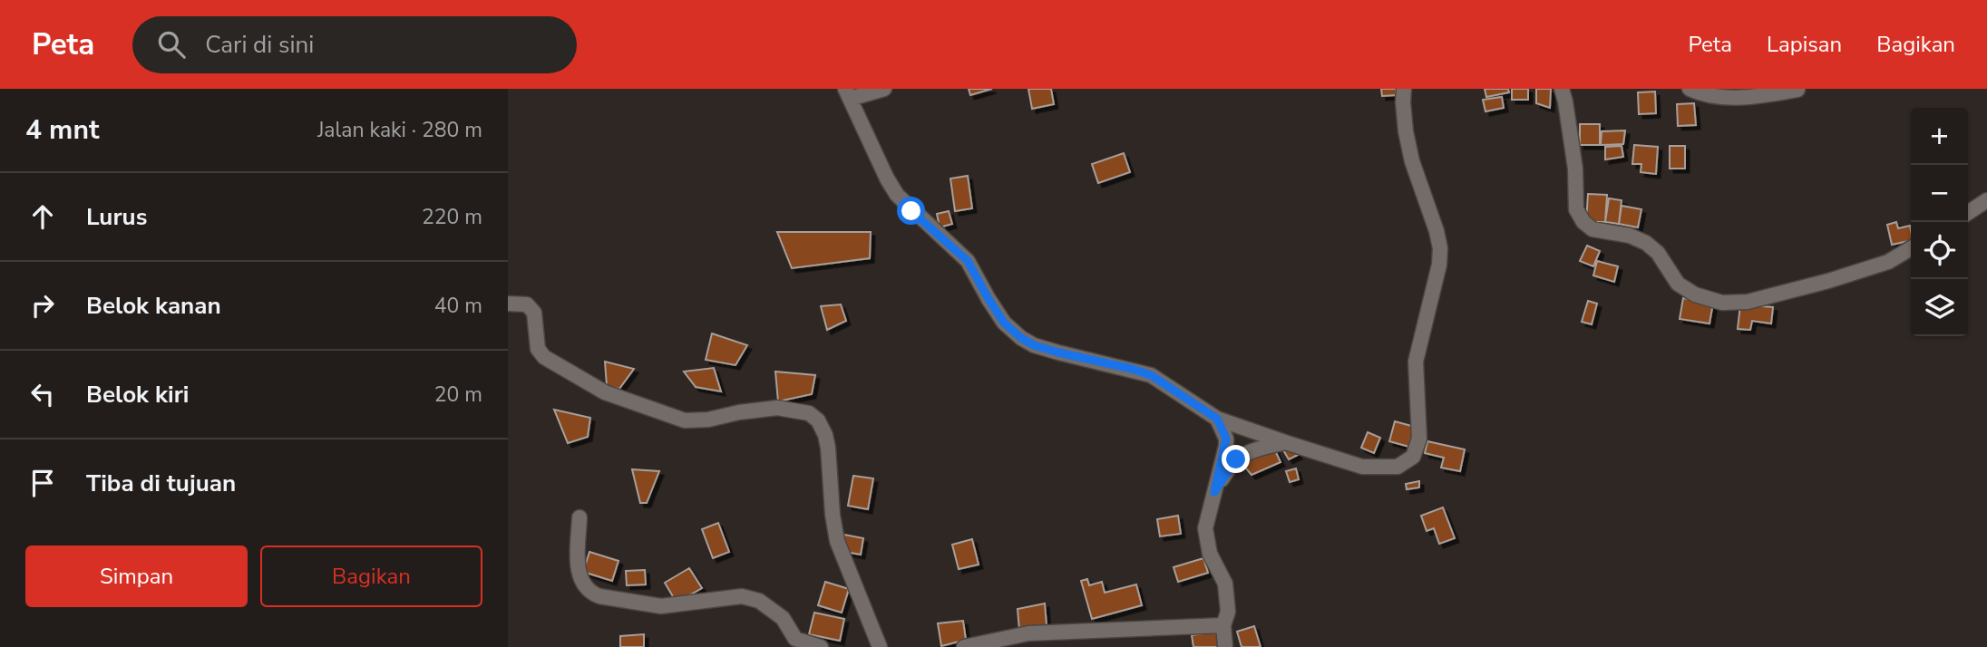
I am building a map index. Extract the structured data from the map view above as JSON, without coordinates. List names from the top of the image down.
{
  "page": {
    "header": "Peta",
    "search": "Cari di sini",
    "nav": ["Peta", "Lapisan", "Bagikan"],
    "heading": ["4 mnt", "Jalan kaki · 280 m"],
    "map_buttons": ["+", "−"],
    "list": [
      ["Lurus", "220 m"],
      ["Belok kanan", "40 m"],
      ["Belok kiri", "20 m"],
      "Tiba di tujuan"
    ],
    "buttons": ["Simpan", "Bagikan"]
  }
}
